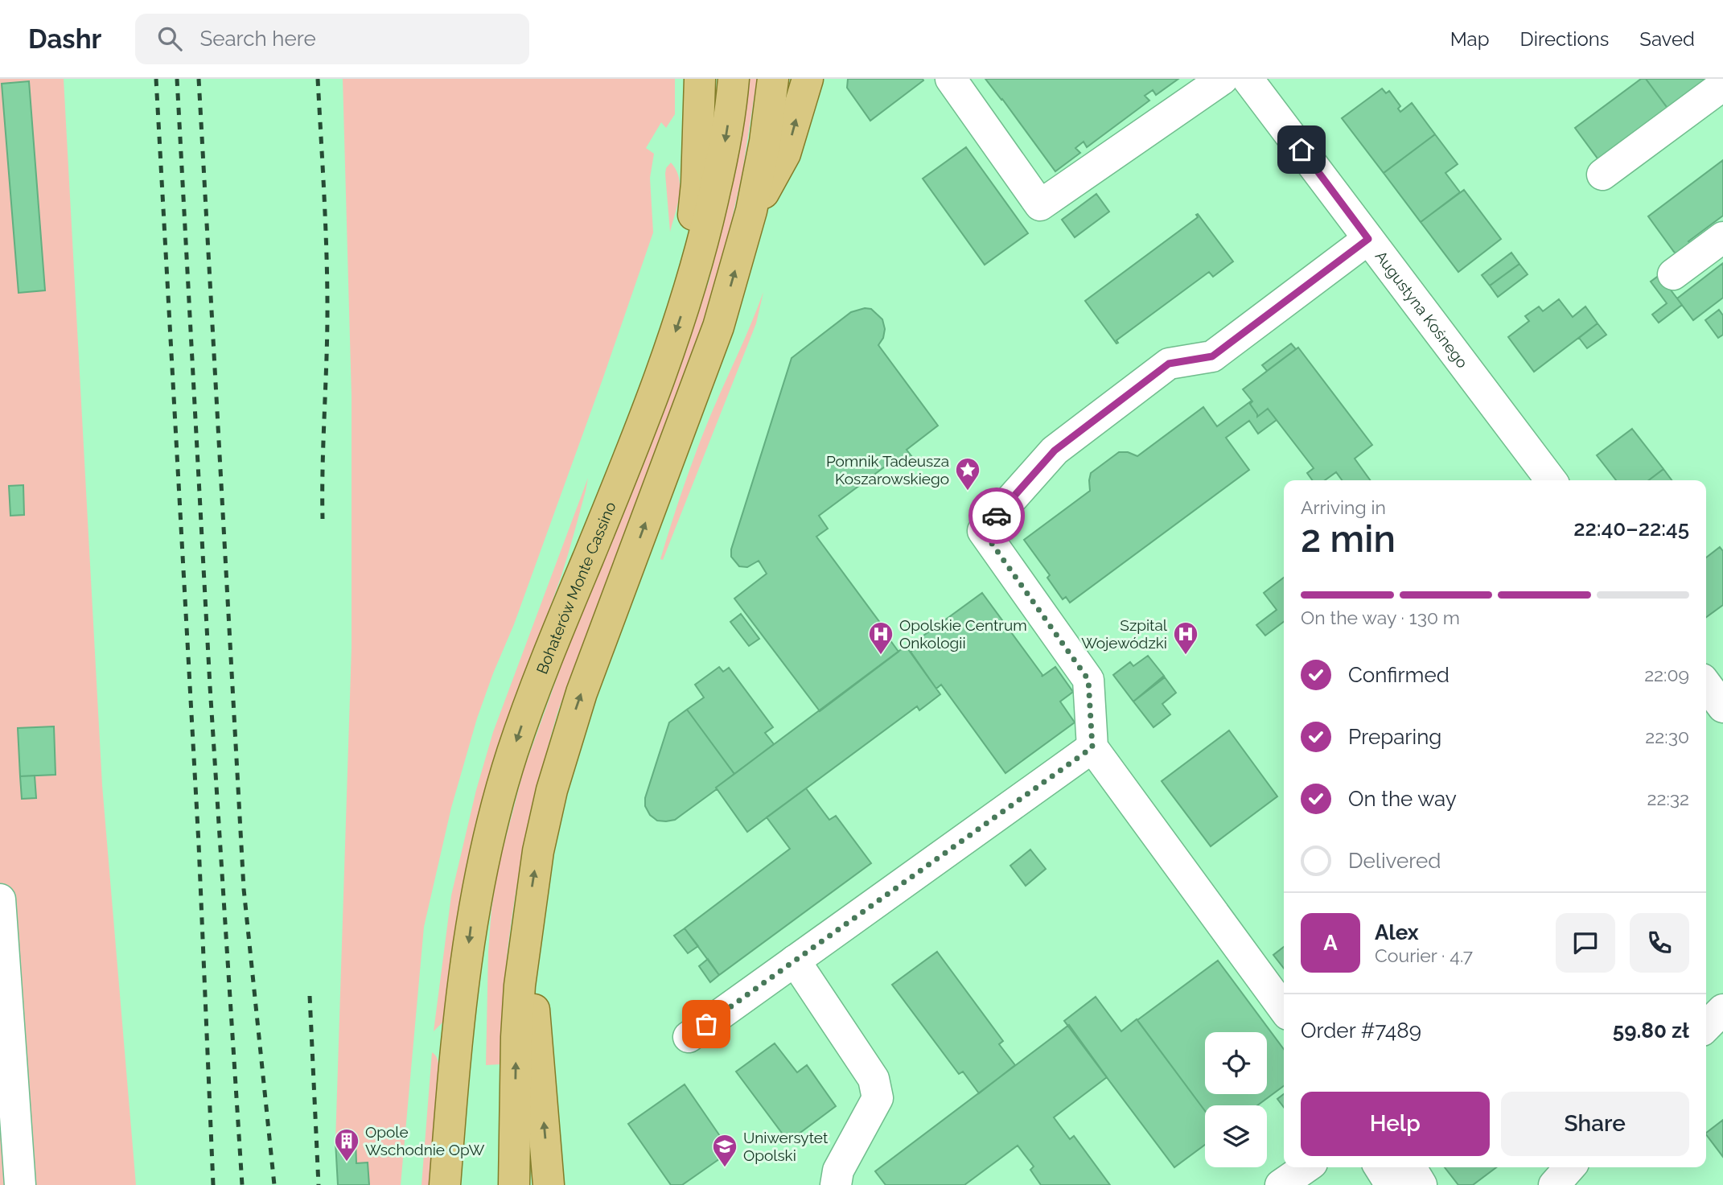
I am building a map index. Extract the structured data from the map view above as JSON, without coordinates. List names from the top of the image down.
{
  "streets": {
    "main road": ["Bohaterów Monte Cassino"],
    "street": ["Augustyna Kośnego"]
  },
  "places": {
    "place": ["Pomnik Tadeusza Koszarowskiego"],
    "hospital": ["Opolskie Centrum Onkologii", "Szpital Wojewódzki"],
    "building": ["Opole Wschodnie OpW"],
    "school or university": ["Uniwersytet Opolski"]
  },
  "page": {
    "header": "Dashr",
    "search": "Search here",
    "nav": ["Map", "Directions", "Saved"],
    "heading": ["2 min", "Arriving in", "22:40–22:45"],
    "panel": [
      "Alex",
      "Courier · 4.7",
      "Order #7489",
      "59.80 zł"
    ],
    "bar": "On the way · 130 m",
    "list": [
      ["Confirmed", "22:09"],
      ["Preparing", "22:30"],
      ["On the way", "22:32"],
      "Delivered"
    ],
    "round": "A",
    "buttons": ["Help", "Share"]
  }
}
